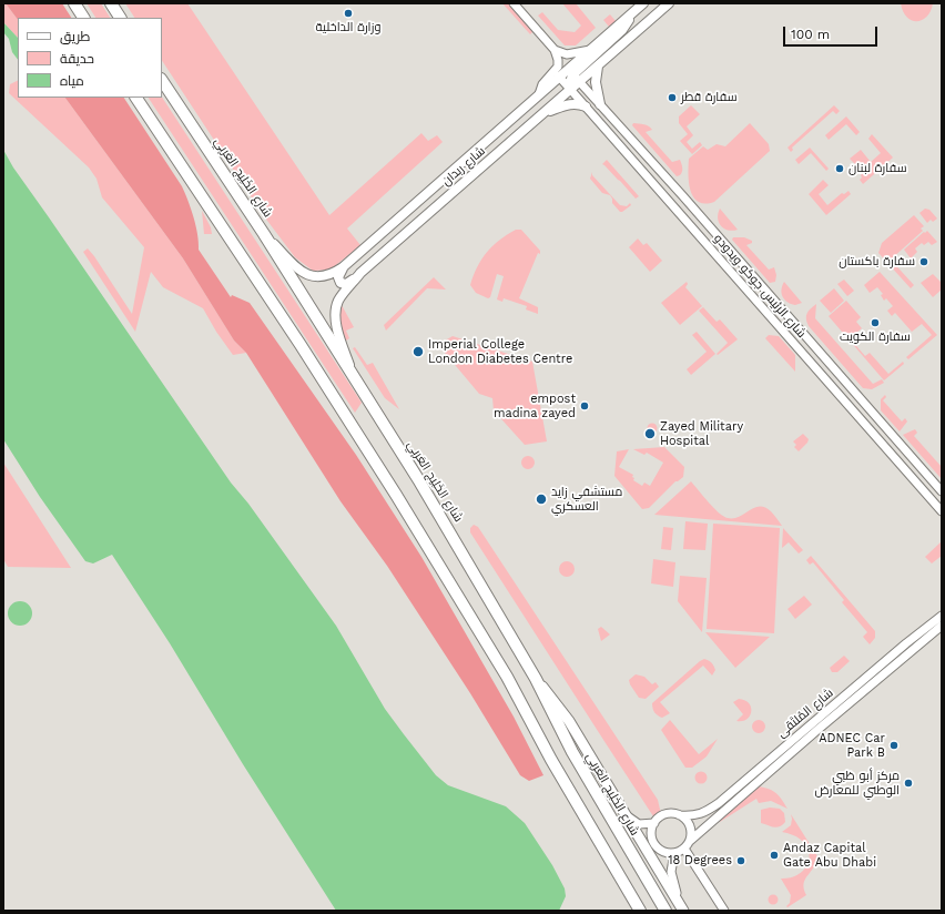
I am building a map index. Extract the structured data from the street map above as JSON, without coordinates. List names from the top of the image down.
{
  "streets": {
    "highway": ["شارع الخَلِيج العَربِي"],
    "main road": ["شارع ربدان"],
    "street": ["شارع الرئيس جوكو ويدودو", "شارع المُلتَقى"]
  },
  "crossings": [
    ["شارع ربدان", "شارع الخَلِيج العَربِي"],
    ["شارع ربدان", "شارع الرئيس جوكو ويدودو"]
  ],
  "places": [
    "وزارة الداخلية",
    "سفارة قطر",
    "سفارة لبنان",
    "سفارة باكستان",
    "سفارة الكويت",
    "Imperial College London Diabetes Centre",
    "empost madina zayed",
    "Zayed Military Hospital",
    "مستشفي زايد العسكري",
    "ADNEC Car Park B",
    "مركز أبو ظبي الوطني للمعارض",
    "Andaz Capital Gate Abu Dhabi",
    "18 Degrees"
  ],
  "legend": ["طريق", "حديقة", "مياه"],
  "scale_bar": "100 m"
}
